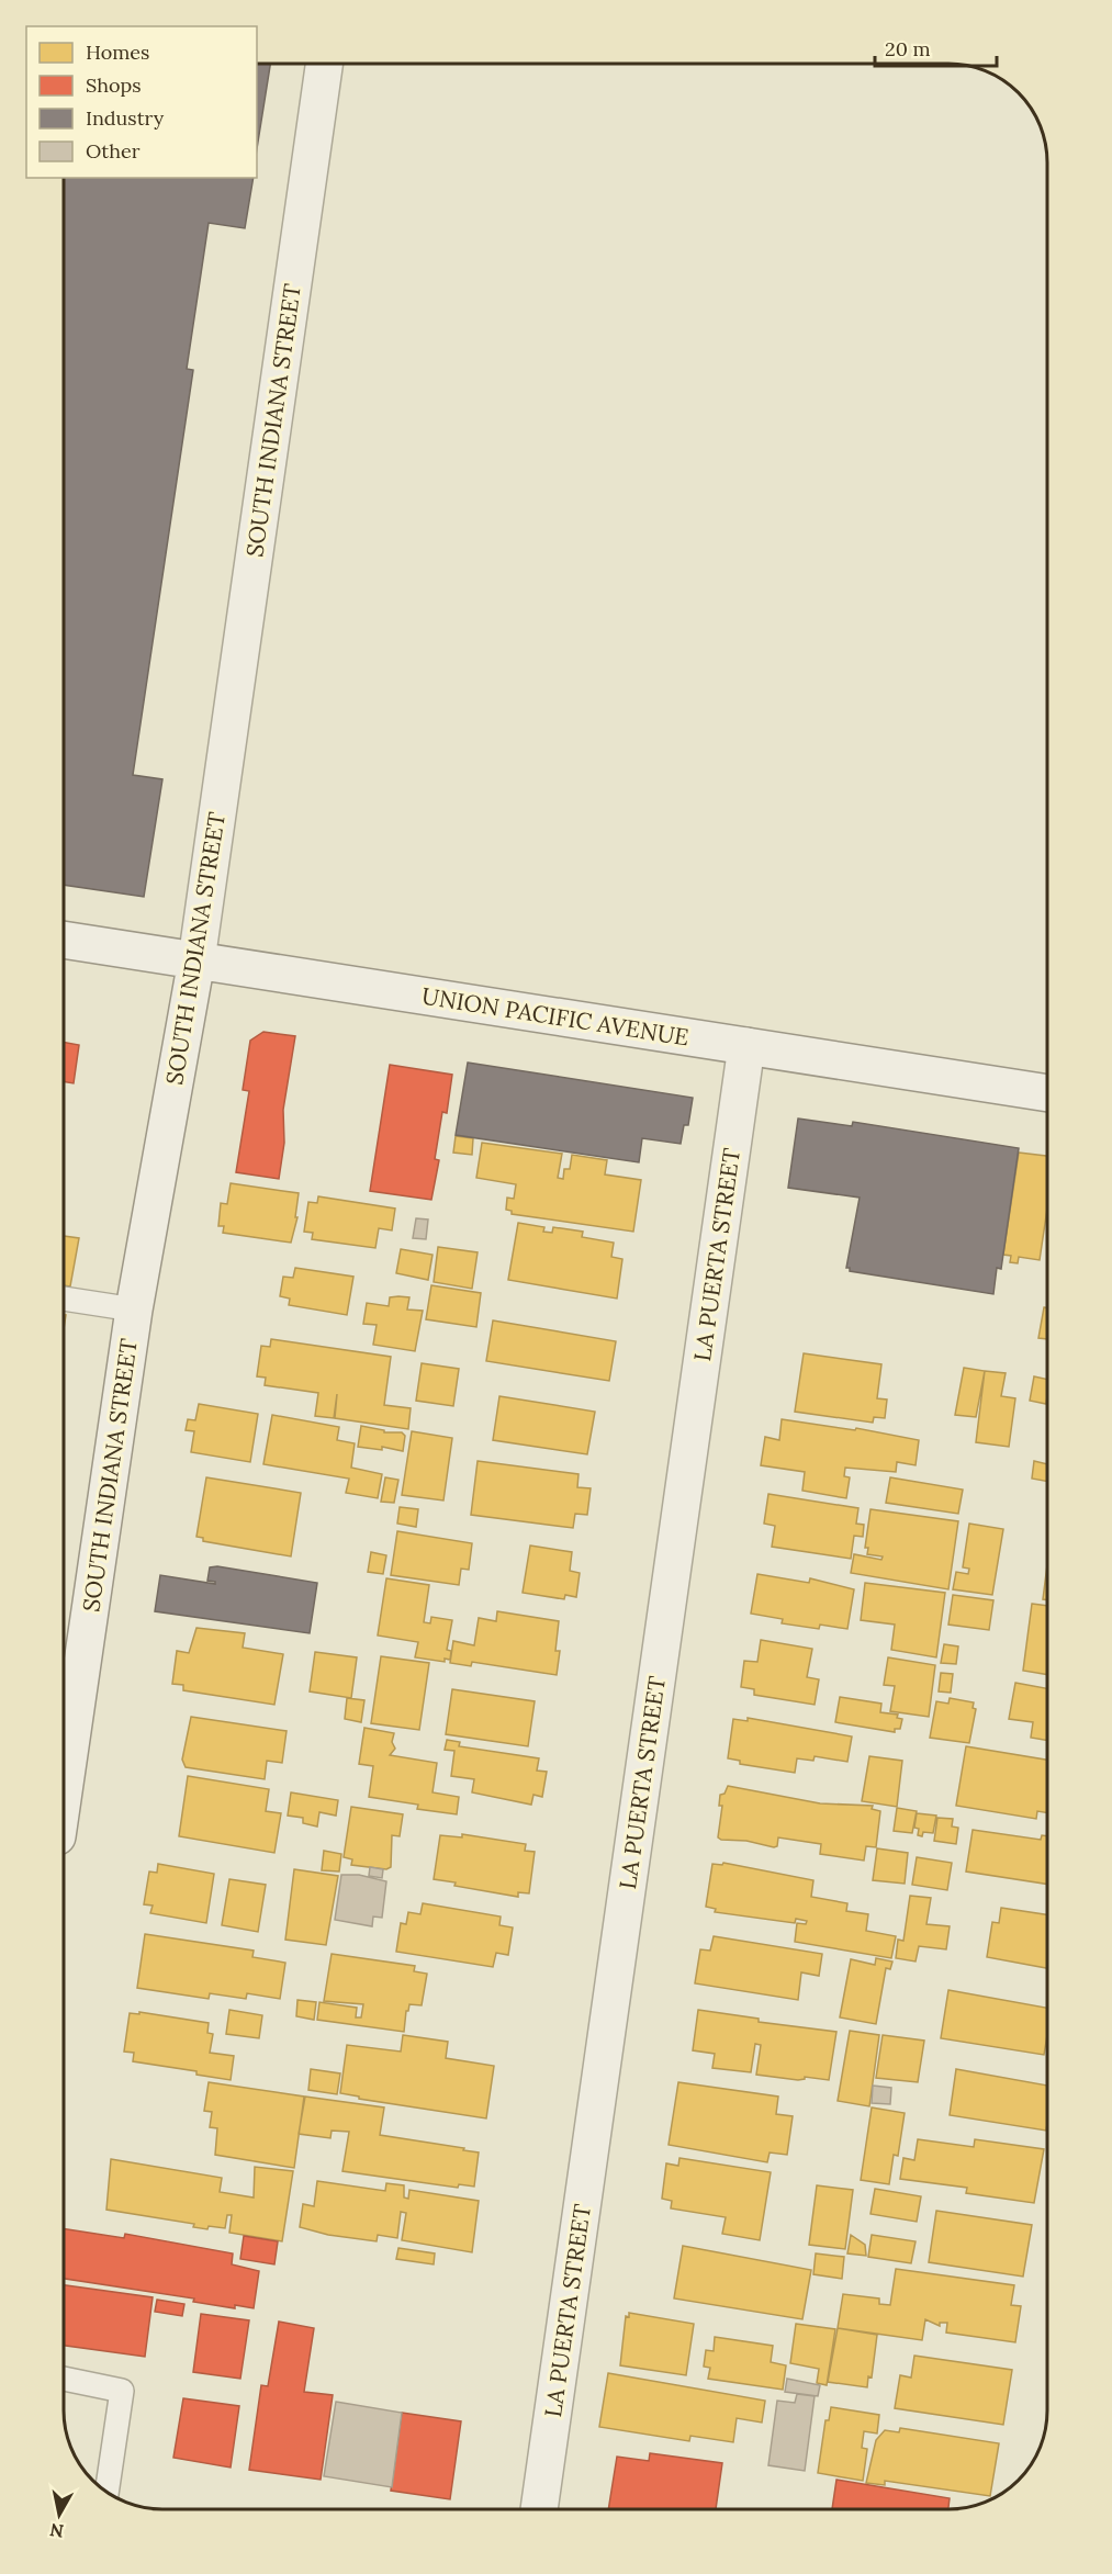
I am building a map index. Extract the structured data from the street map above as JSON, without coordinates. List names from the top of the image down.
{
  "streets": {
    "street": ["SOUTH INDIANA STREET", "UNION PACIFIC AVENUE", "LA PUERTA STREET"]
  },
  "crossings": [
    ["SOUTH INDIANA STREET", "UNION PACIFIC AVENUE"],
    ["UNION PACIFIC AVENUE", "LA PUERTA STREET"]
  ],
  "legend": [
    "Homes",
    "Shops",
    "Industry",
    "Other"
  ],
  "scale_bar": "20 m",
  "north": "bottom"
}
